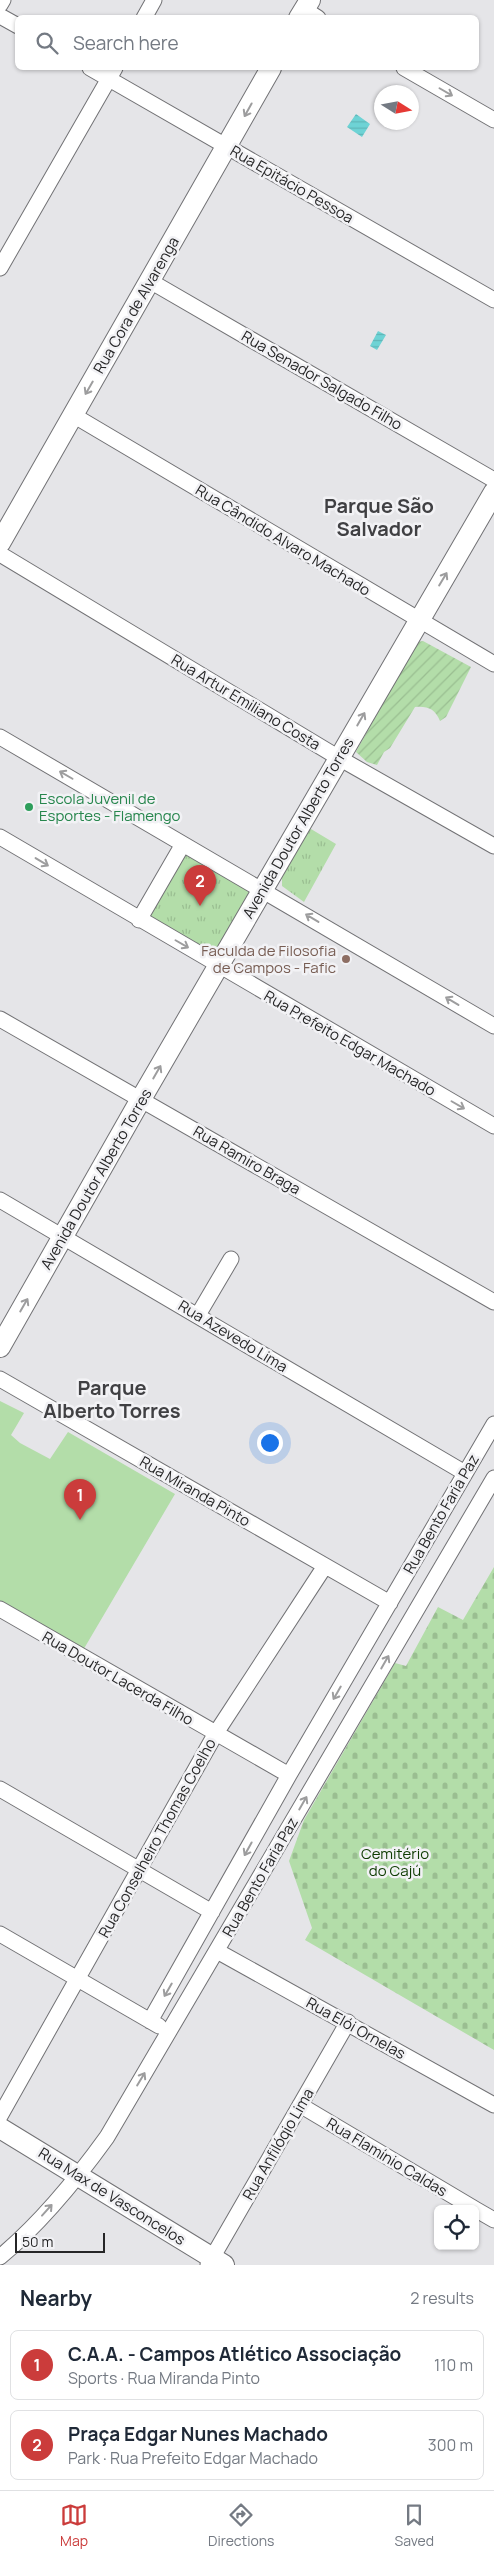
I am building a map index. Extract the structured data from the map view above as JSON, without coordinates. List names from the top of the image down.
{
  "streets": {
    "main road": ["Rua Cora de Alvarenga", "Avenida Doutor Alberto Torres", "Rua Max de Vasconcelos"],
    "street": [
      "Rua Epitácio Pessoa",
      "Rua Senador Salgado Filho",
      "Rua Cândido Alvaro Machado",
      "Rua Artur Emiliano Costa",
      "Rua Prefeito Edgar Machado",
      "Rua Ramiro Braga",
      "Rua Azevedo Lima",
      "Rua Miranda Pinto",
      "Rua Bento Faria Paz",
      "Rua Doutor Lacerda Filho",
      "Rua Conselheiro Thomas Coelho",
      "Rua Elói Ornelas",
      "Rua Anfilóqio Lima",
      "Rua Flamínio Caldas"
    ]
  },
  "crossings": [
    ["Rua Epitácio Pessoa", "Rua Cora de Alvarenga"],
    ["Rua Cora de Alvarenga", "Rua Senador Salgado Filho"],
    ["Rua Cora de Alvarenga", "Rua Cândido Alvaro Machado"],
    ["Rua Cândido Alvaro Machado", "Avenida Doutor Alberto Torres"],
    ["Rua Artur Emiliano Costa", "Avenida Doutor Alberto Torres"],
    ["Avenida Doutor Alberto Torres", "Rua Prefeito Edgar Machado"],
    ["Avenida Doutor Alberto Torres", "Rua Ramiro Braga"],
    ["Avenida Doutor Alberto Torres", "Rua Azevedo Lima"],
    ["Rua Azevedo Lima", "Rua Bento Faria Paz"],
    ["Rua Miranda Pinto", "Rua Bento Faria Paz"],
    ["Rua Miranda Pinto", "Rua Conselheiro Thomas Coelho"],
    ["Rua Bento Faria Paz", "Rua Doutor Lacerda Filho"],
    ["Rua Bento Faria Paz", "Rua Elói Ornelas"],
    ["Rua Bento Faria Paz", "Rua Max de Vasconcelos"],
    ["Rua Doutor Lacerda Filho", "Rua Conselheiro Thomas Coelho"],
    ["Rua Elói Ornelas", "Rua Anfilóqio Lima"],
    ["Rua Anfilóqio Lima", "Rua Flamínio Caldas"],
    ["Rua Anfilóqio Lima", "Rua Max de Vasconcelos"]
  ],
  "one_way": ["Rua Cora de Alvarenga", "Avenida Doutor Alberto Torres"],
  "districts": ["Parque São Salvador", "Parque Alberto Torres"],
  "parks": ["Cemitério do Cajú"],
  "places": ["Escola Juvenil de Esportes - Flamengo", "Faculda de Filosofia de Campos - Fafic"],
  "scale_bar": "50 m",
  "north": "right",
  "page": {
    "search": "Search here",
    "pins": ["2", "1"],
    "scale": "50 m",
    "heading": ["Nearby", "2 results"],
    "list": [
      {
        "mark": "1",
        "name": "C.A.A. - Campos Atlético Associação",
        "note": "Sports · Rua Miranda Pinto",
        "value": "110 m"
      },
      {
        "mark": "2",
        "name": "Praça Edgar Nunes Machado",
        "note": "Park · Rua Prefeito Edgar Machado",
        "value": "300 m"
      }
    ],
    "nav": ["Map", "Directions", "Saved"]
  }
}
